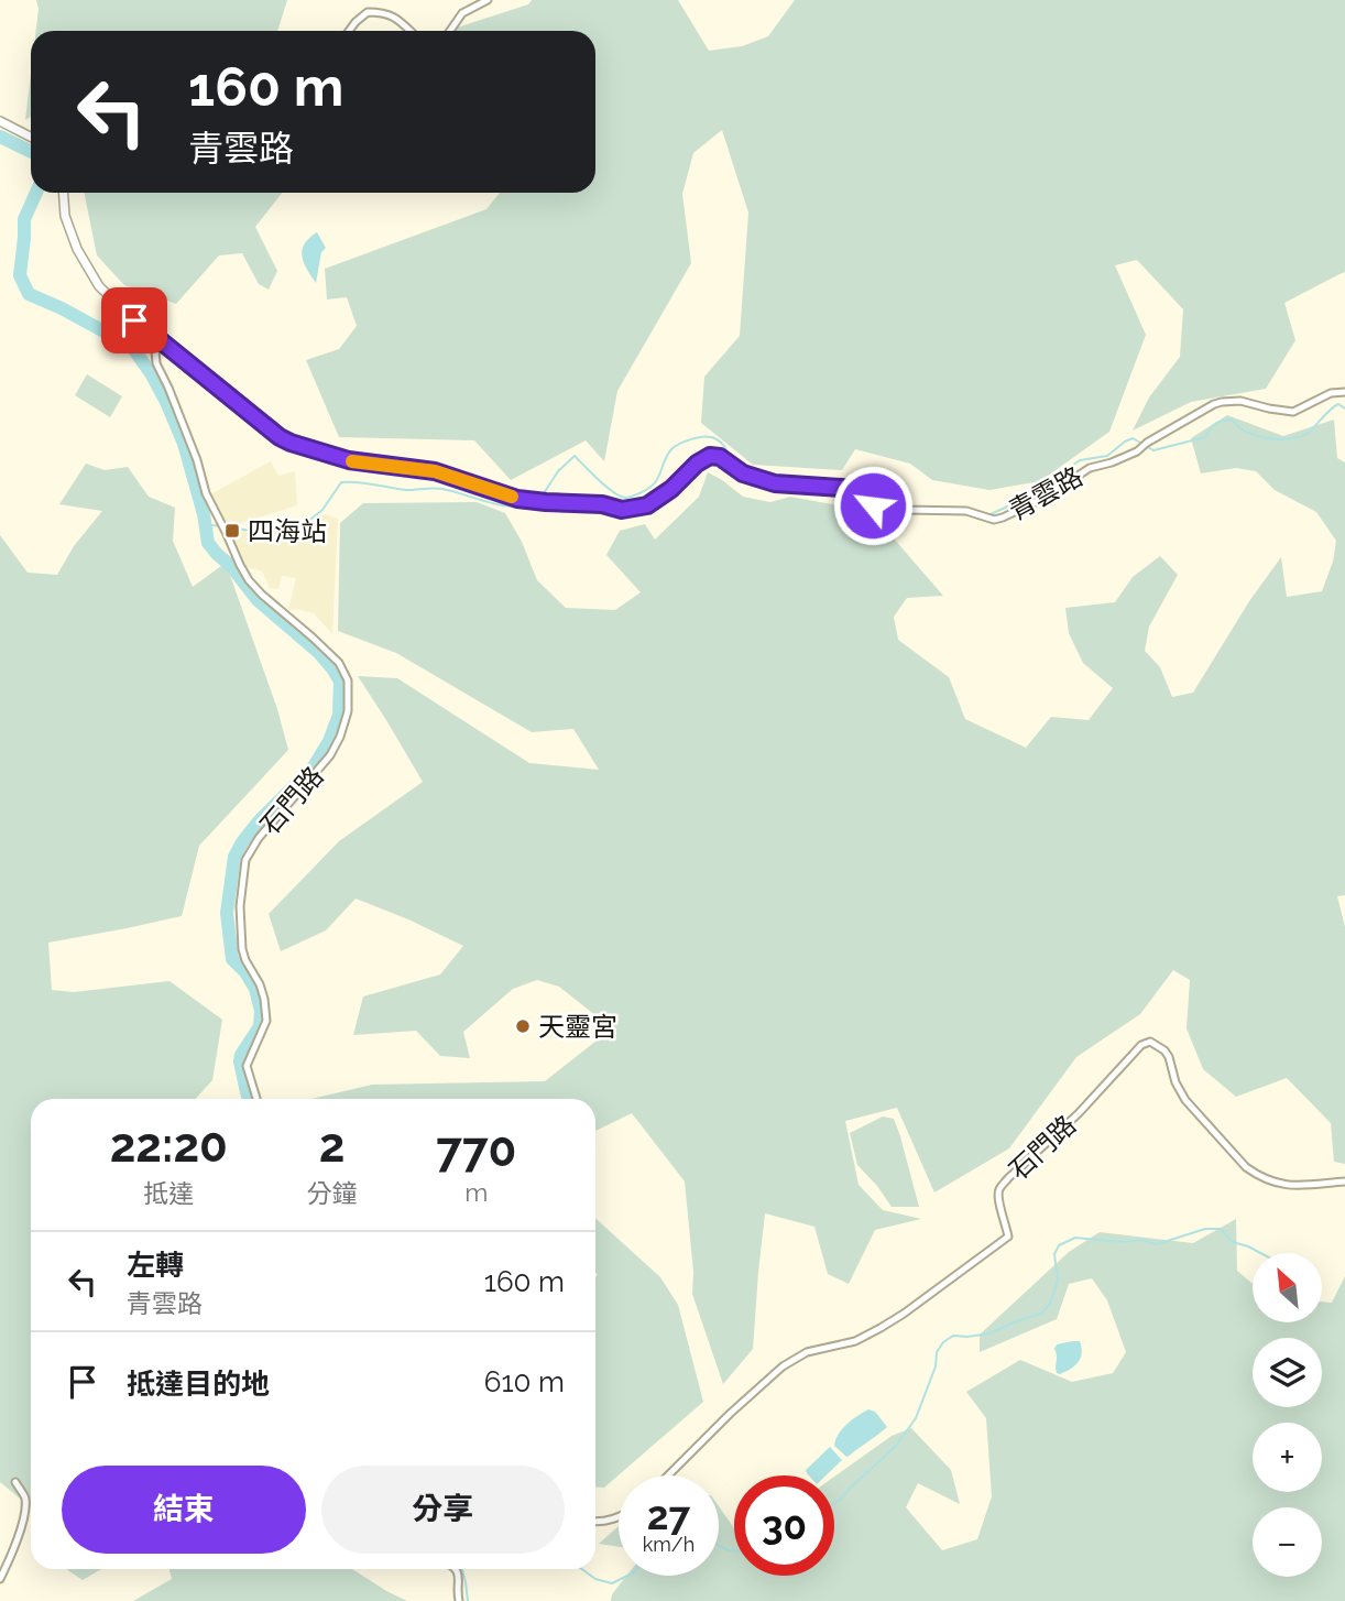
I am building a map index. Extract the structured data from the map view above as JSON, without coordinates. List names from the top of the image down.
{
  "streets": {
    "street": ["青雲路", "石門路"]
  },
  "crossings": [
    ["青雲路", "石門路"]
  ],
  "places": {
    "transit": ["四海站"],
    "other": ["天靈宮"]
  },
  "north": "top left",
  "page": {
    "turn": ["160 m", "青雲路"],
    "eta": [
      "22:20",
      "抵達",
      "2",
      "分鐘",
      "770",
      "m"
    ],
    "list": [
      {
        "name": "左轉",
        "note": "青雲路",
        "value": "160 m"
      },
      {
        "name": "抵達目的地",
        "value": "610 m"
      }
    ],
    "map_buttons": ["+", "−"],
    "buttons": ["結束", "分享"],
    "speed": "27 km/h",
    "limit": "30"
  }
}
